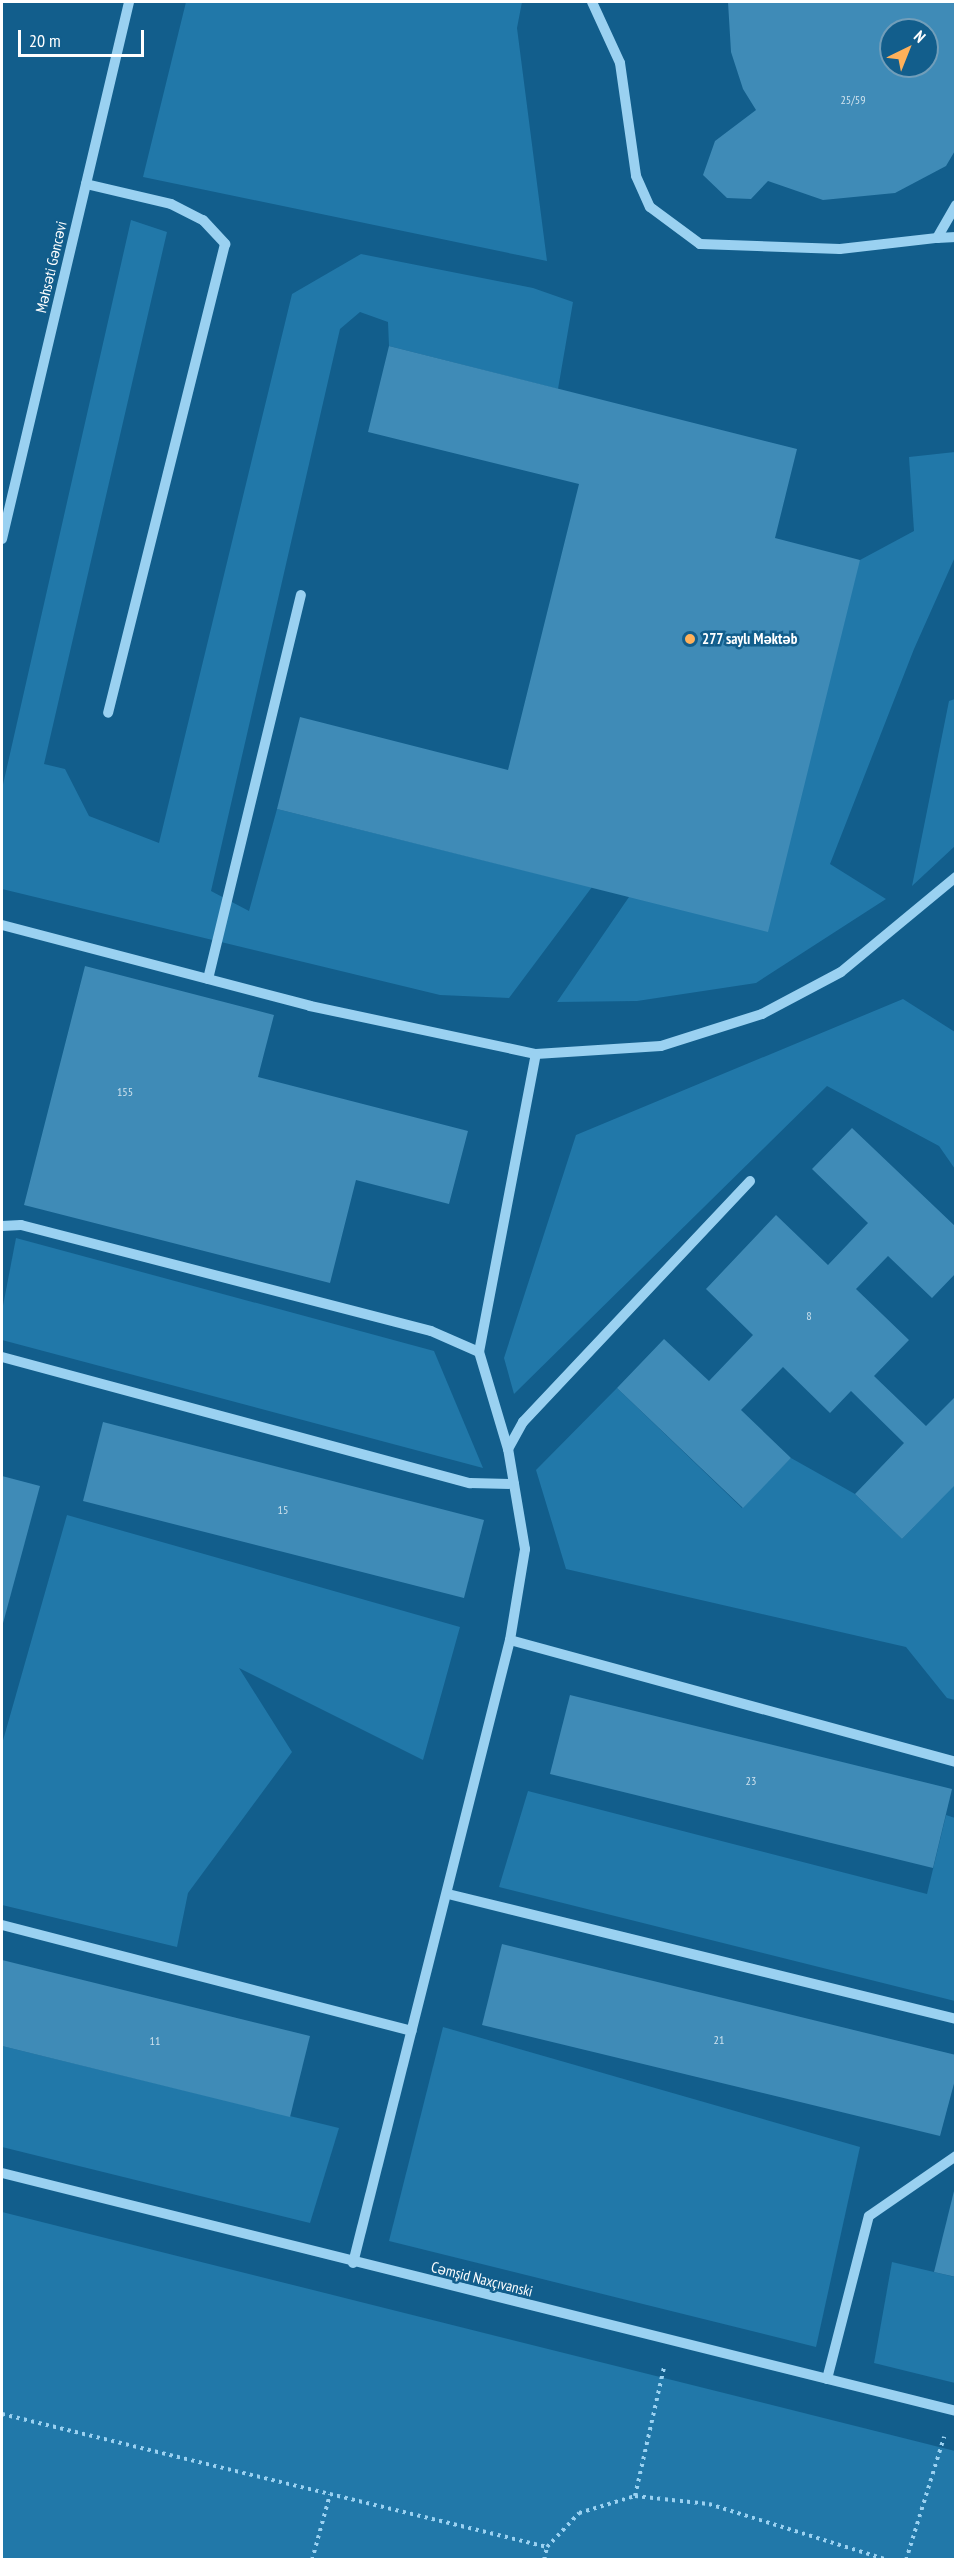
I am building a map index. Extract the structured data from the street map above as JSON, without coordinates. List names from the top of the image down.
{
  "streets": {
    "street": ["Məhsəti Gəncəvi", "Cəmşid Naxçıvanski"]
  },
  "places": ["277 saylı Məktəb"],
  "house_numbers": [
    "25/59",
    "155",
    "8",
    "15",
    "23",
    "21",
    "11"
  ],
  "scale_bar": "20 m",
  "north": "top right"
}
